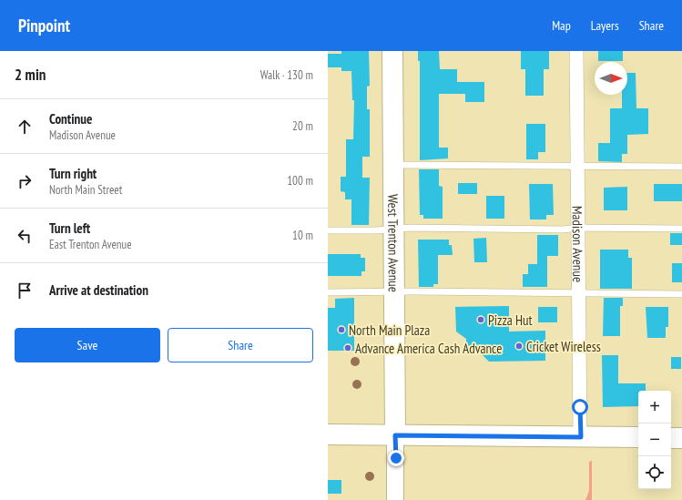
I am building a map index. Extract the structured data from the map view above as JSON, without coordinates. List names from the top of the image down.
{
  "streets": {
    "main road": ["West Trenton Avenue"],
    "street": ["Madison Avenue"]
  },
  "places": [
    "Pizza Hut",
    "North Main Plaza",
    "Cricket Wireless",
    "Advance America Cash Advance"
  ],
  "north": "right",
  "page": {
    "header": "Pinpoint",
    "nav": ["Map", "Layers", "Share"],
    "heading": ["2 min", "Walk · 130 m"],
    "list": [
      ["Continue", "Madison Avenue", "20 m"],
      ["Turn right", "North Main Street", "100 m"],
      ["Turn left", "East Trenton Avenue", "10 m"],
      "Arrive at destination"
    ],
    "buttons": ["Save", "Share"],
    "map_buttons": ["+", "−"]
  }
}
